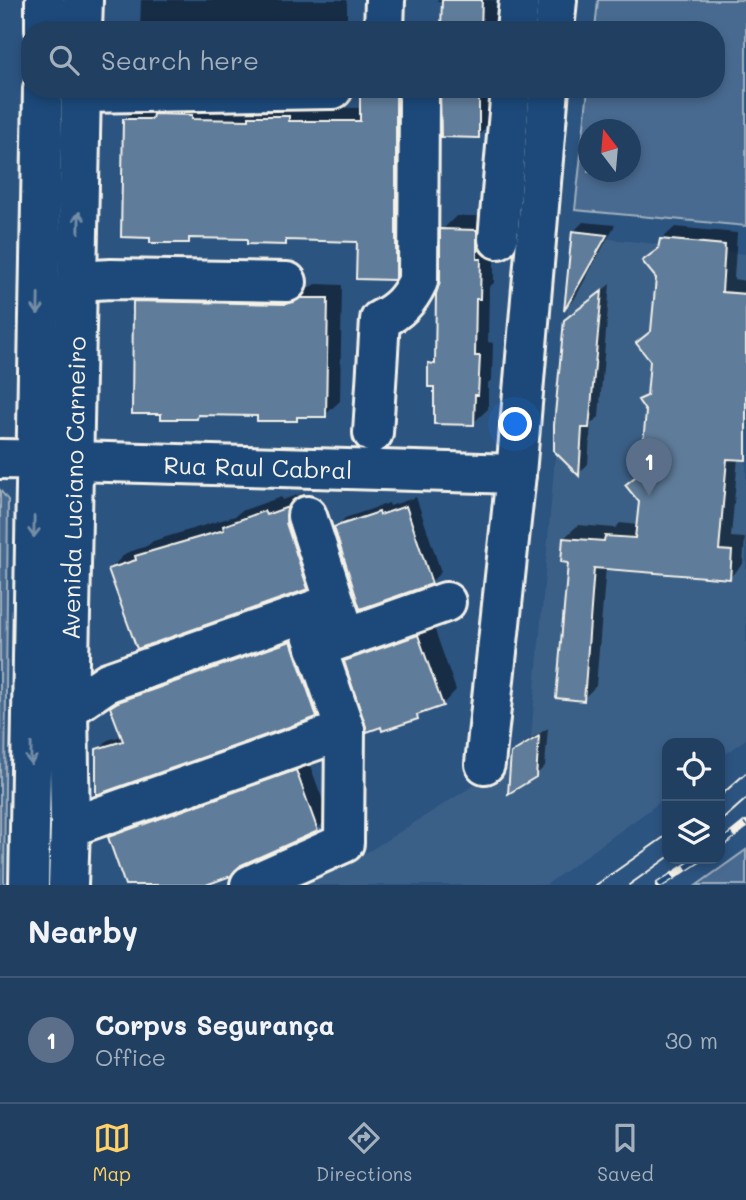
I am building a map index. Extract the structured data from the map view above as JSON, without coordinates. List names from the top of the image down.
{
  "streets": {
    "main road": ["Rua Raul Cabral", "Avenida Luciano Carneiro"]
  },
  "crossings": [
    ["Rua Raul Cabral", "Avenida Luciano Carneiro"]
  ],
  "north": "top",
  "page": {
    "search": "Search here",
    "pins": "1",
    "heading": "Nearby",
    "list": [
      {
        "mark": "1",
        "name": "Corpvs Segurança",
        "note": "Office",
        "value": "30 m"
      }
    ],
    "nav": ["Map", "Directions", "Saved"]
  }
}
